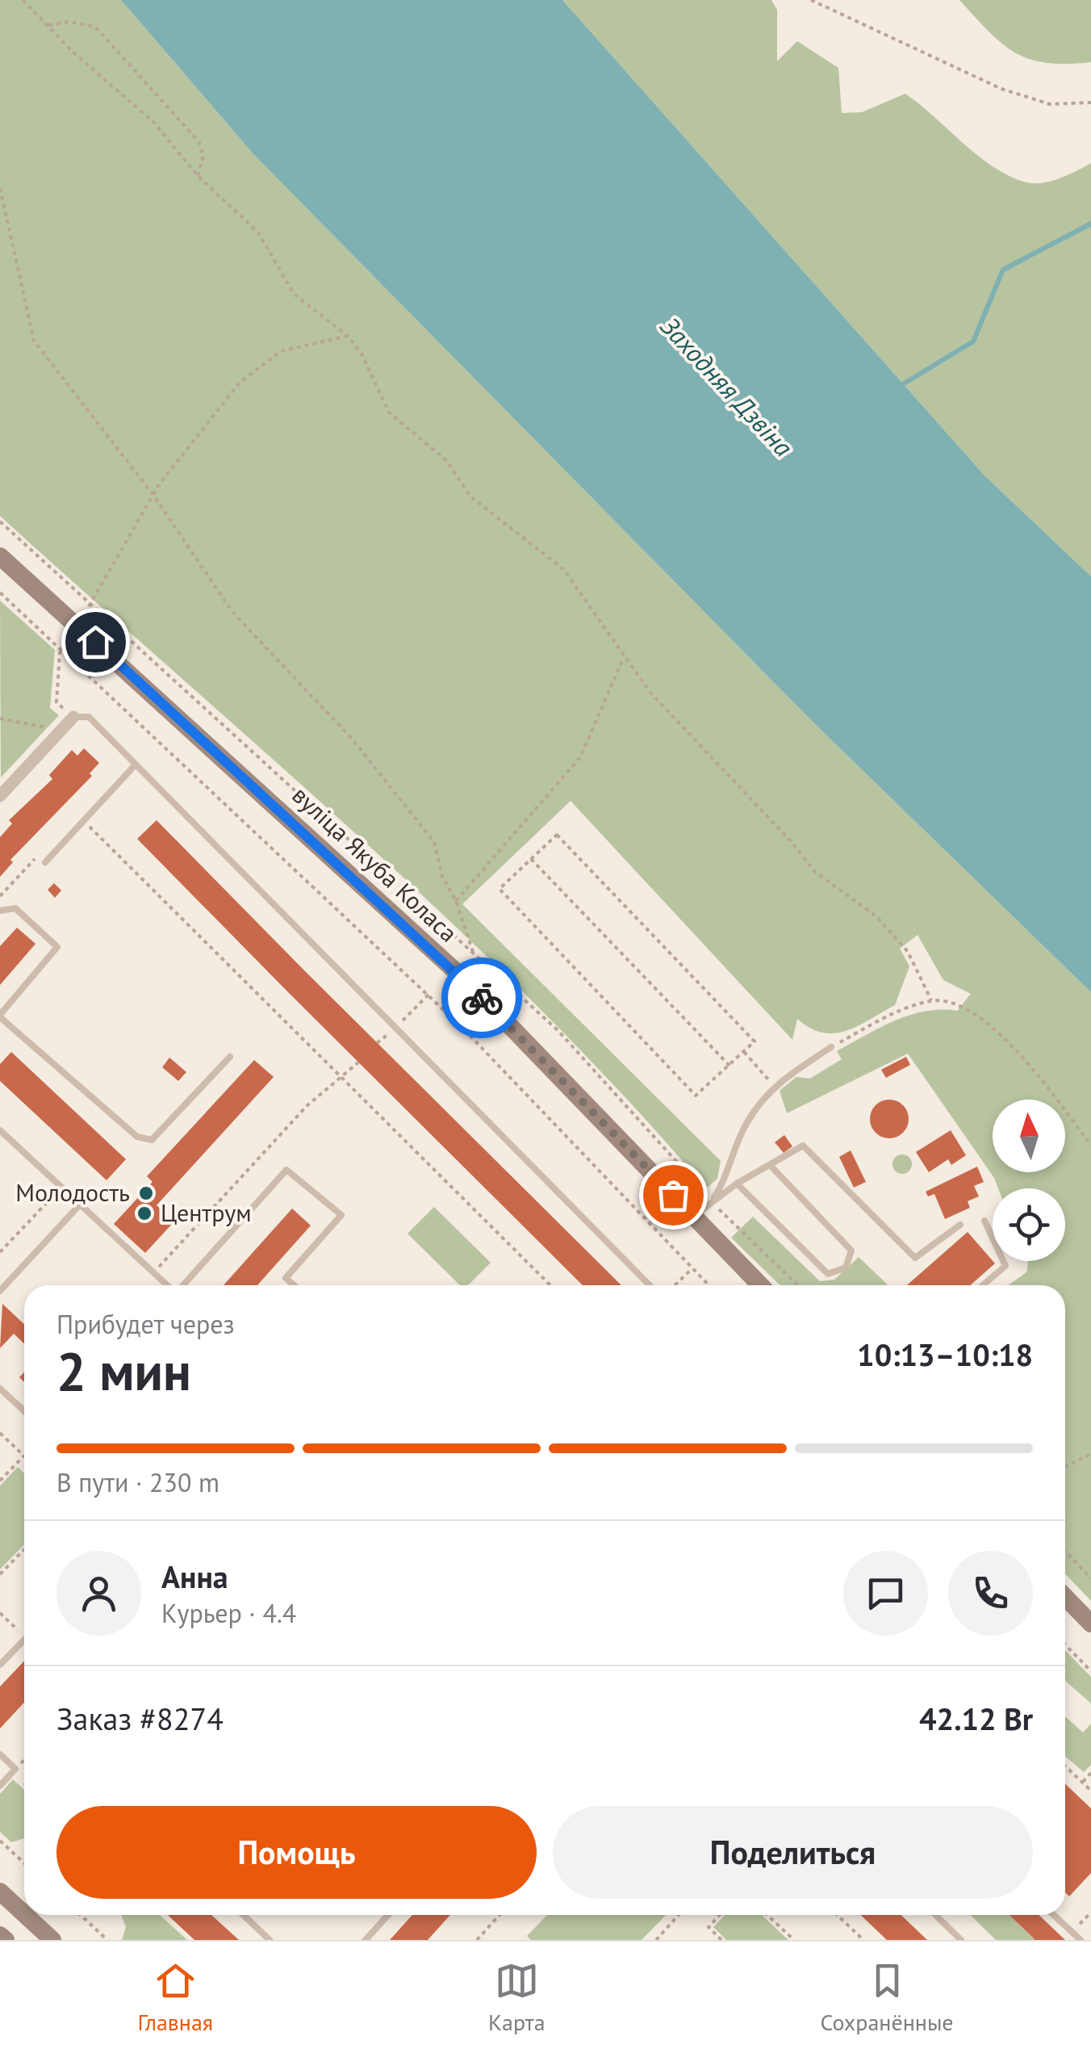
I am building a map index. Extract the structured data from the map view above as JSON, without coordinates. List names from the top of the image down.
{
  "streets": {
    "street": ["вуліца Якуба Коласа"]
  },
  "water": ["Заходняя Дзвіна"],
  "places": ["Молодость", "Центрум"],
  "north": "top",
  "page": {
    "heading": ["2 мин", "Прибудет через", "10:13–10:18"],
    "panel": [
      "Анна",
      "Курьер · 4.4",
      "Заказ #8274",
      "42.12 Br"
    ],
    "bar": "В пути · 230 m",
    "buttons": ["Помощь", "Поделиться"],
    "tabs": ["Главная", "Карта", "Сохранённые"]
  }
}
